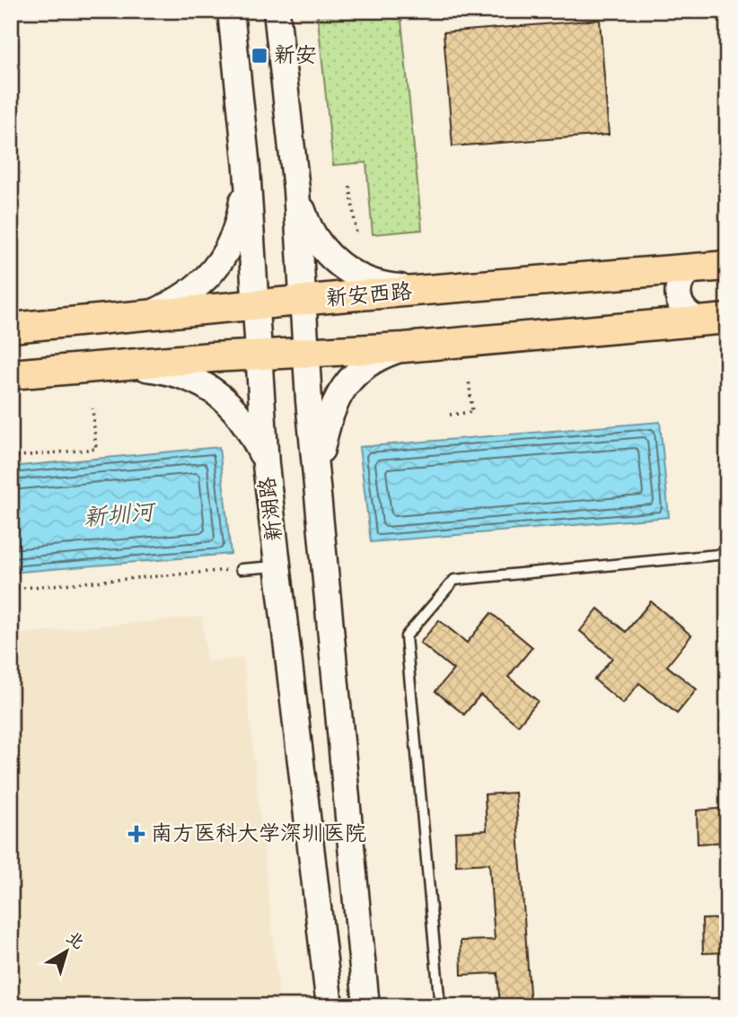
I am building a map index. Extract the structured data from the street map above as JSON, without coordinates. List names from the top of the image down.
{
  "streets": {
    "main road": ["新安西路", "新湖路"]
  },
  "crossings": [
    ["新安西路", "新湖路"]
  ],
  "water": ["新圳河"],
  "places": {
    "transit": ["新安"],
    "health": ["南方医科大学深圳医院"]
  },
  "north": "top right"
}
